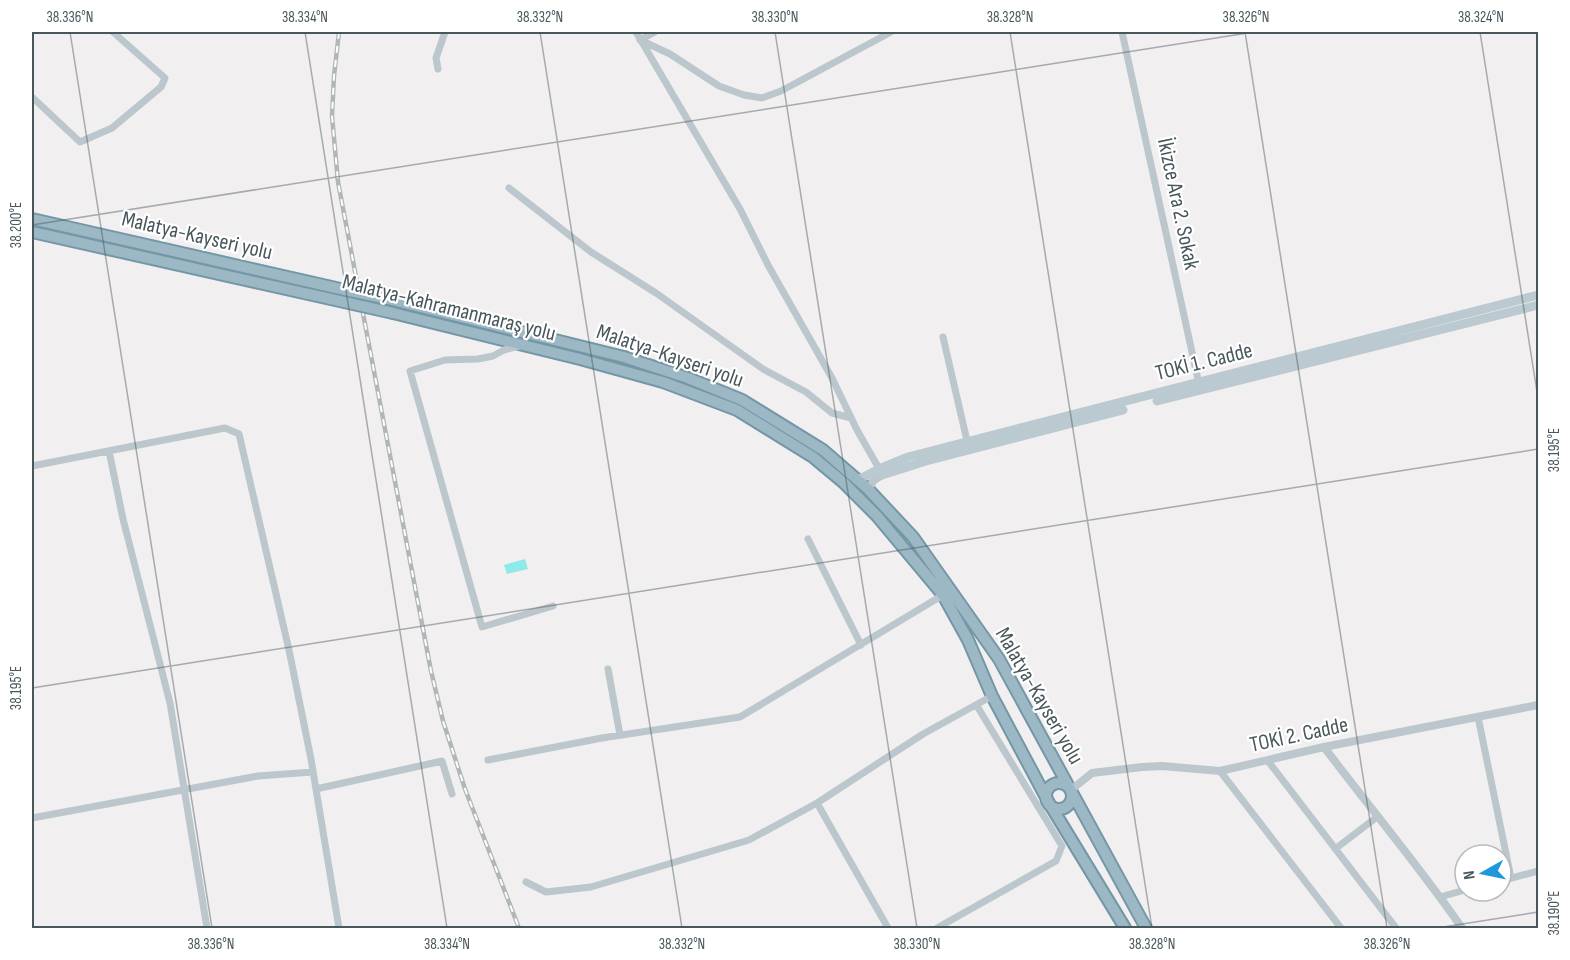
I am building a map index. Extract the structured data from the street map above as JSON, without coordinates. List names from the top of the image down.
{
  "streets": {
    "highway": ["Malatya-Kayseri yolu", "Malatya-Kahramanmaraş yolu"],
    "main road": ["TOKİ 1. Cadde"],
    "street": ["İkizce Ara 2. Sokak", "TOKİ 2. Cadde"]
  },
  "crossings": [
    ["İkizce Ara 2. Sokak", "TOKİ 1. Cadde"],
    ["Malatya-Kayseri yolu", "Malatya-Kahramanmaraş yolu"],
    ["Malatya-Kayseri yolu", "TOKİ 1. Cadde"],
    ["Malatya-Kayseri yolu", "TOKİ 2. Cadde"],
    ["Malatya-Kahramanmaraş yolu", "TOKİ 2. Cadde"]
  ],
  "north": "left",
  "coordinates": [
    "38.336°N",
    "38.334°N",
    "38.332°N",
    "38.330°N",
    "38.328°N",
    "38.326°N",
    "38.324°N",
    "38.200°E",
    "38.195°E",
    "38.190°E"
  ]
}
